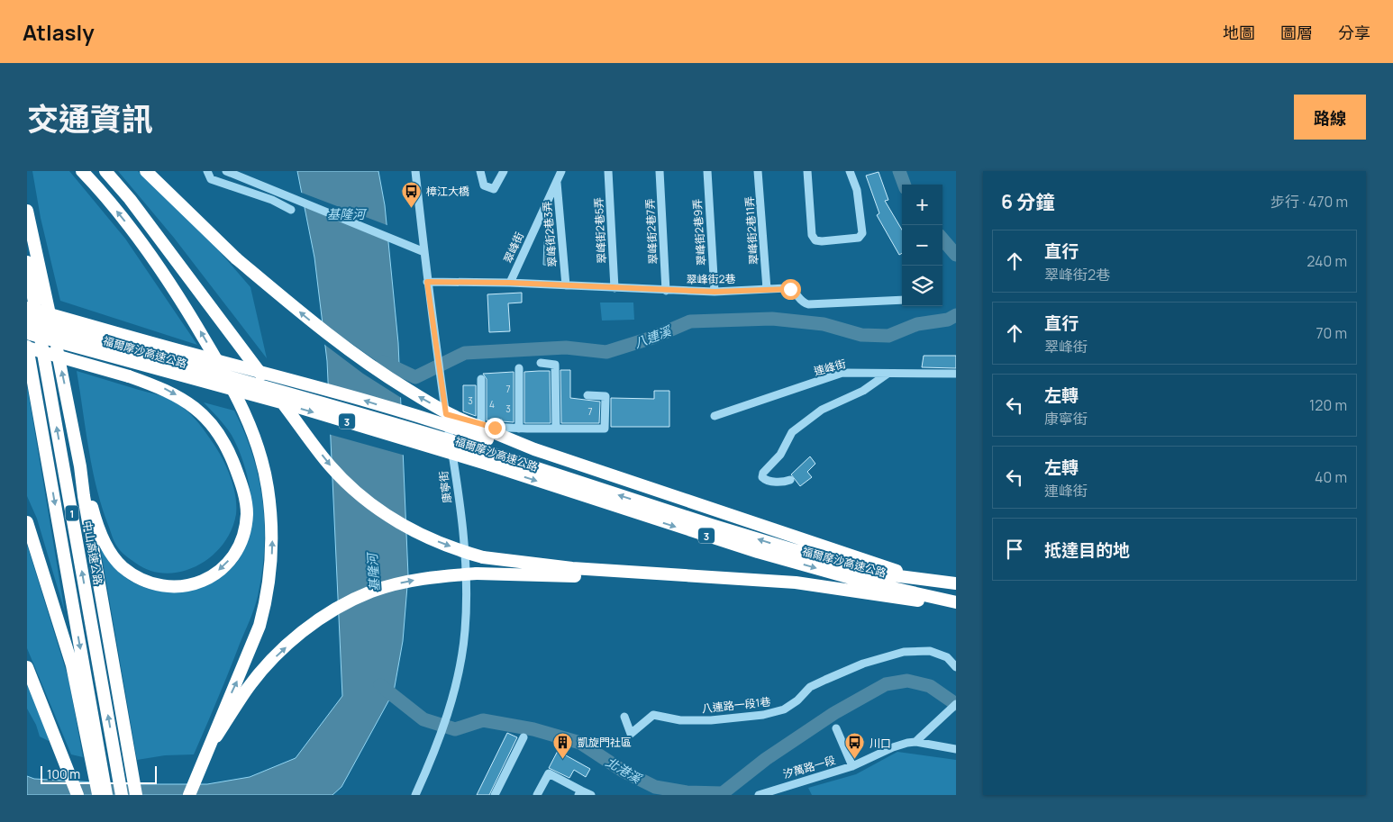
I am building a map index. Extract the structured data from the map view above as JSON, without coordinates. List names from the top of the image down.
{
  "streets": {
    "highway": [
      "福爾摩沙高速公路",
      "3",
      "1",
      "中山高速公路"
    ],
    "street": [
      "翠峰街2巷5弄",
      "翠峰街2巷11弄",
      "翠峰街2巷7弄",
      "翠峰街2巷9弄",
      "翠峰街2巷3弄",
      "翠峰街",
      "翠峰街2巷",
      "連峰街",
      "康寧街",
      "八連路一段1巷",
      "汐萬路一段"
    ]
  },
  "crossings": [
    ["翠峰街2巷5弄", "翠峰街2巷"],
    ["翠峰街2巷11弄", "翠峰街2巷"],
    ["翠峰街2巷7弄", "翠峰街2巷"],
    ["翠峰街2巷9弄", "翠峰街2巷"],
    ["翠峰街2巷3弄", "翠峰街"],
    ["翠峰街2巷3弄", "翠峰街2巷"],
    ["翠峰街", "翠峰街2巷"]
  ],
  "water": ["基隆河", "八連溪", "北港溪"],
  "places": {
    "bus stop": ["樟江大橋", "川口"],
    "building": ["凱旋門社區"]
  },
  "house_numbers": [
    "7",
    "3",
    "4",
    "3",
    "7"
  ],
  "scale_bar": "100 m",
  "page": {
    "header": "Atlasly",
    "nav": ["地圖", "圖層", "分享"],
    "title": "交通資訊",
    "buttons": "路線",
    "heading": ["6 分鐘", "步行 · 470 m"],
    "map_buttons": ["+", "−"],
    "list": [
      ["直行", "翠峰街2巷", "240 m"],
      ["直行", "翠峰街", "70 m"],
      ["左轉", "康寧街", "120 m"],
      ["左轉", "連峰街", "40 m"],
      "抵達目的地"
    ],
    "scale": "100 m"
  }
}
